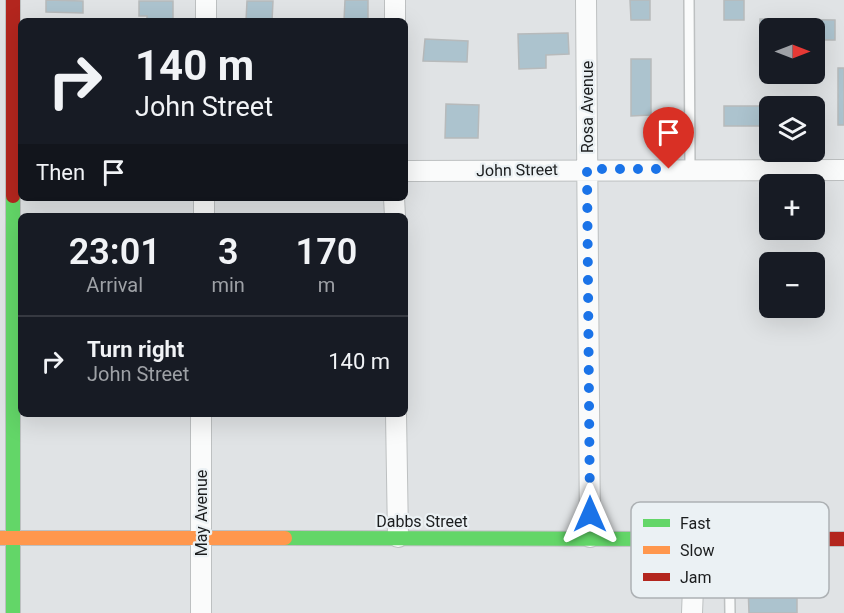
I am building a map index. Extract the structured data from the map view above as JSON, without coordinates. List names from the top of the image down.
{
  "streets": {
    "street": [
      "Rosa Avenue",
      "John Street",
      "May Avenue",
      "Dabbs Street"
    ]
  },
  "crossings": [
    ["Rosa Avenue", "John Street"],
    ["Rosa Avenue", "Dabbs Street"],
    ["May Avenue", "Dabbs Street"]
  ],
  "legend": ["Fast", "Slow", "Jam"],
  "north": "right",
  "page": {
    "map_buttons": ["+", "−"],
    "turn": ["140 m", "John Street"],
    "then": "Then",
    "eta": [
      "23:01",
      "Arrival",
      "3",
      "min",
      "170",
      "m"
    ],
    "list": [
      {
        "name": "Turn right",
        "note": "John Street",
        "value": "140 m"
      }
    ]
  }
}
